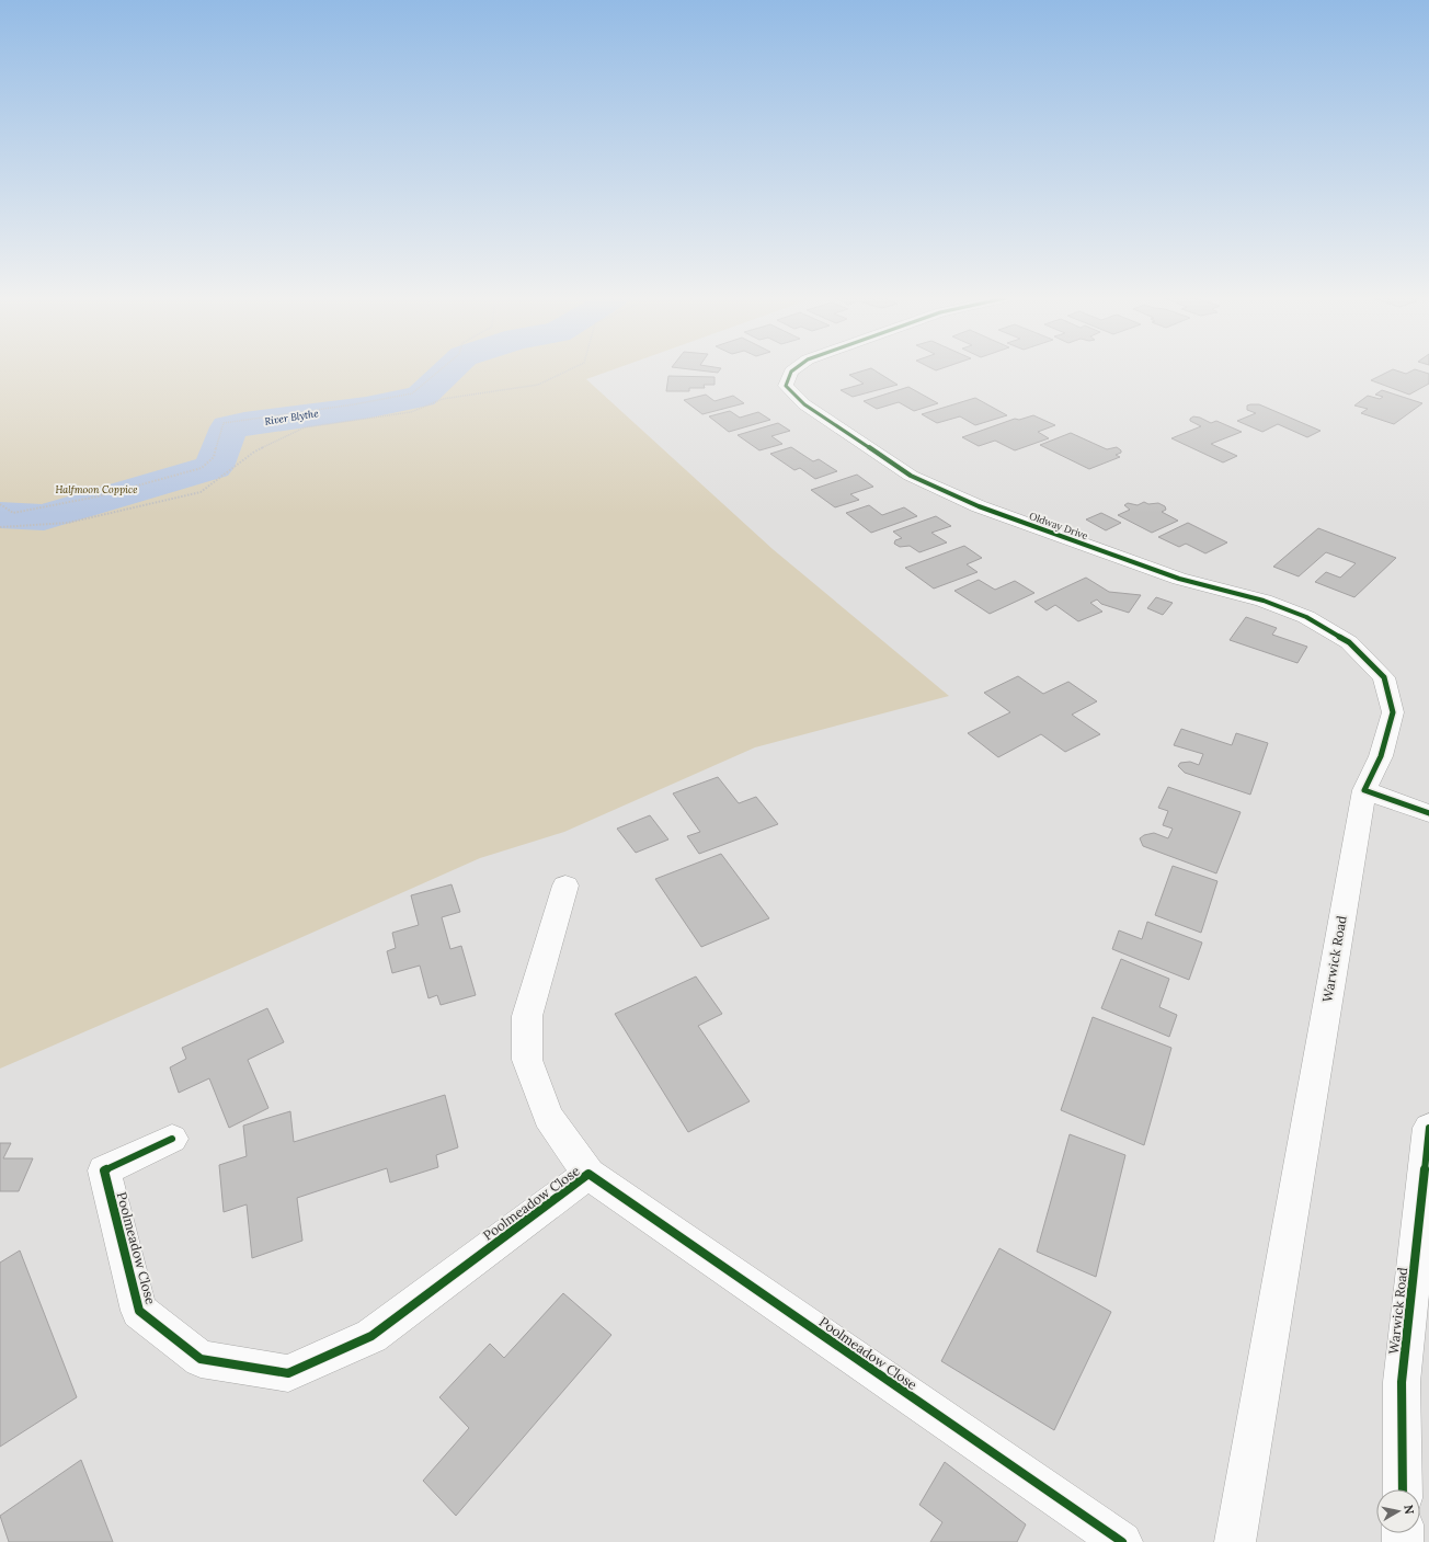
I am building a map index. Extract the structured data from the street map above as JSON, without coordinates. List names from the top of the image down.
{
  "streets": {
    "street": ["Oldway Drive", "Warwick Road", "Poolmeadow Close"]
  },
  "crossings": [
    ["Oldway Drive", "Warwick Road"]
  ],
  "water": ["River Blythe"],
  "parks": ["Halfmoon Coppice"],
  "north": "right"
}
